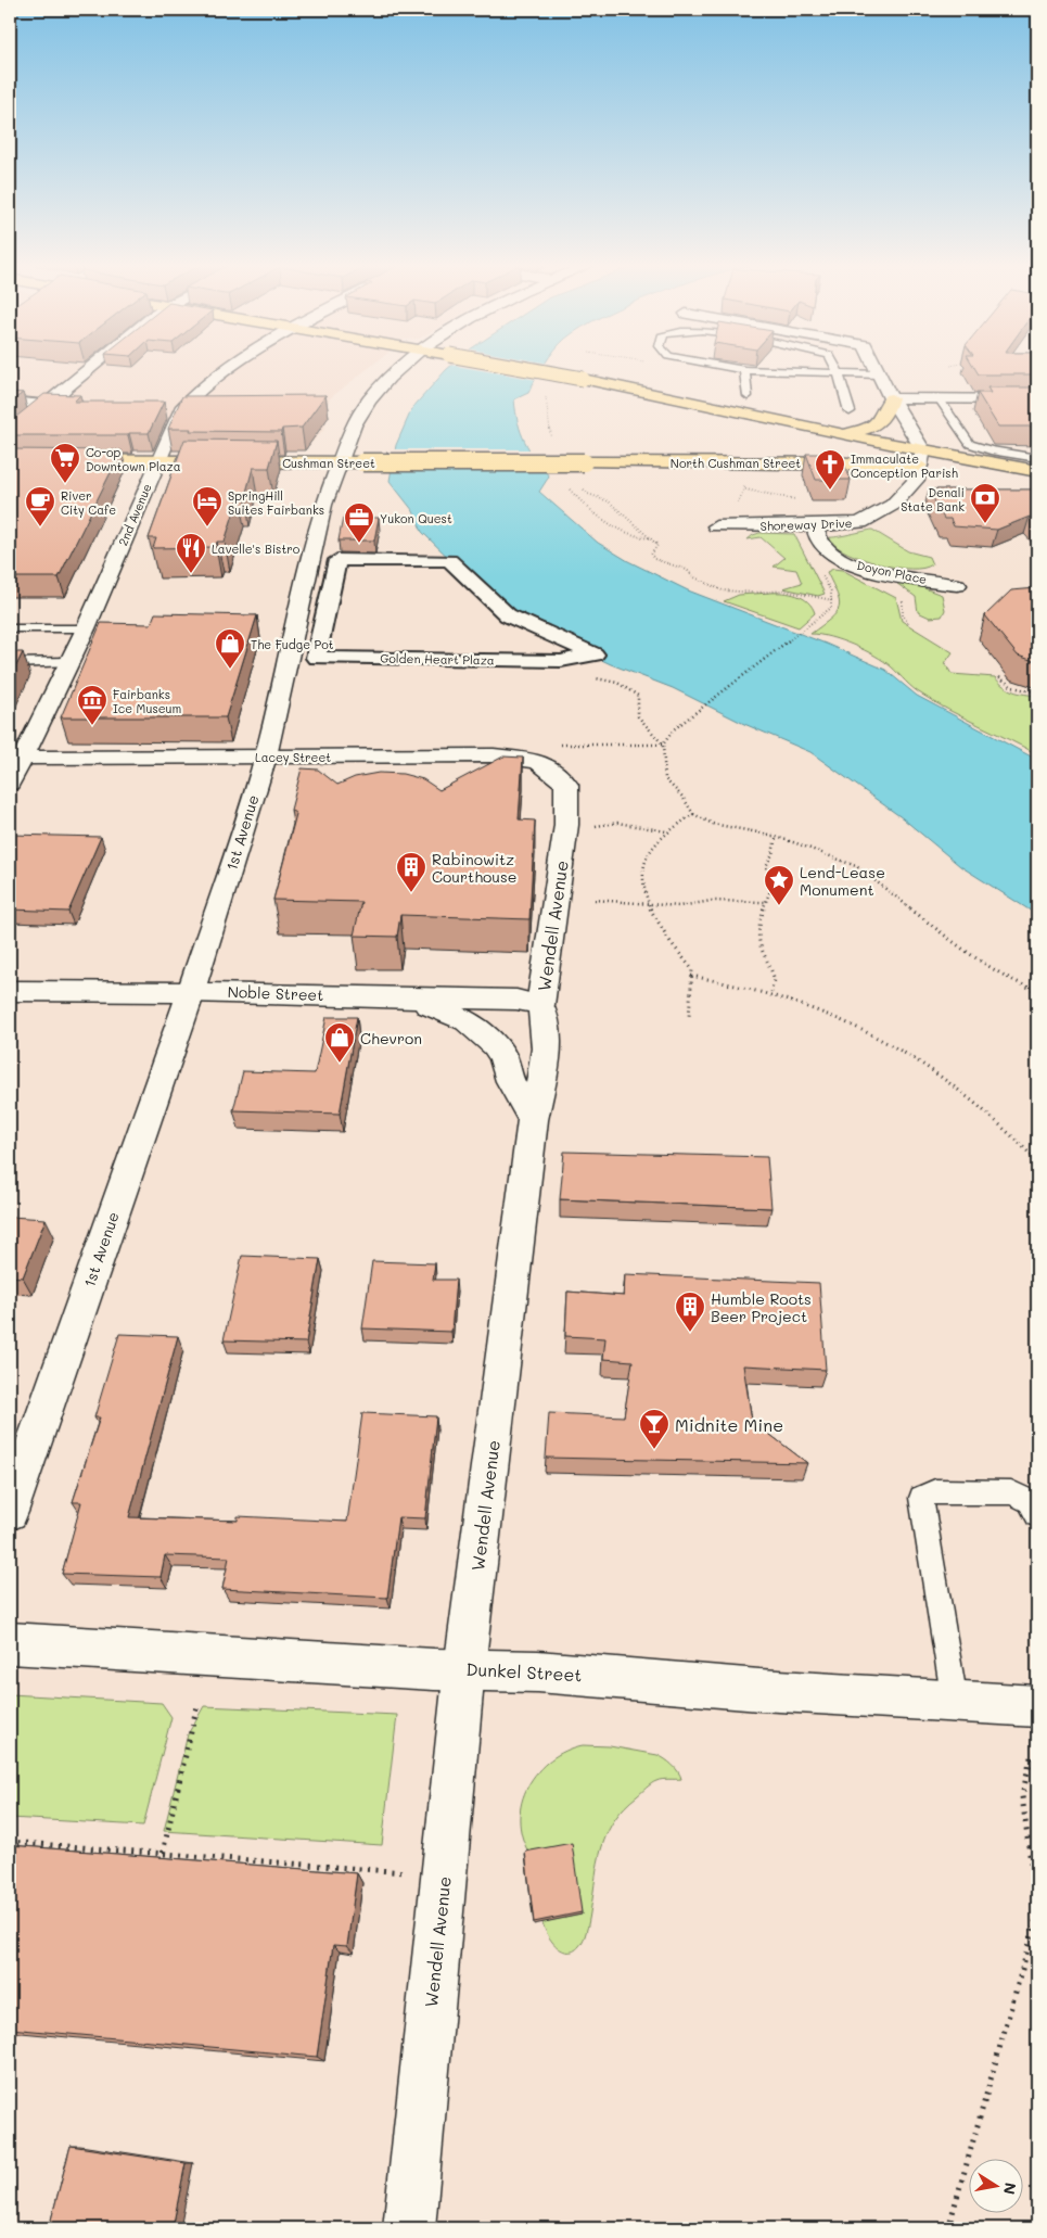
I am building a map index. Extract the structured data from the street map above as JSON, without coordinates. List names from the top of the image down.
{
  "streets": {
    "main road": ["Cushman Street", "North Cushman Street"],
    "street": [
      "2nd Avenue",
      "Shoreway Drive",
      "Doyon Place",
      "Golden Heart Plaza",
      "Lacey Street",
      "1st Avenue",
      "Wendell Avenue",
      "Noble Street",
      "Dunkel Street"
    ]
  },
  "crossings": [
    ["Cushman Street", "North Cushman Street"],
    ["Cushman Street", "2nd Avenue"],
    ["Cushman Street", "1st Avenue"],
    ["North Cushman Street", "Shoreway Drive"],
    ["2nd Avenue", "Lacey Street"],
    ["Shoreway Drive", "Doyon Place"],
    ["Lacey Street", "1st Avenue"],
    ["Lacey Street", "Wendell Avenue"],
    ["1st Avenue", "Noble Street"],
    ["Wendell Avenue", "Noble Street"],
    ["Wendell Avenue", "Dunkel Street"]
  ],
  "places": {
    "supermarket": ["Co-op Downtown Plaza"],
    "church": ["Immaculate Conception Parish"],
    "bank": ["Denali State Bank"],
    "cafe": ["River City Cafe"],
    "hotel": ["SpringHill Suites Fairbanks"],
    "office": ["Yukon Quest"],
    "restaurant": ["Lavelle's Bistro"],
    "shop": ["The Fudge Pot", "Chevron"],
    "museum": ["Fairbanks Ice Museum"],
    "building": ["Rabinowitz Courthouse", "Humble Roots Beer Project"],
    "place": ["Lend-Lease Monument"],
    "bar": ["Midnite Mine"]
  },
  "north": "right"
}
